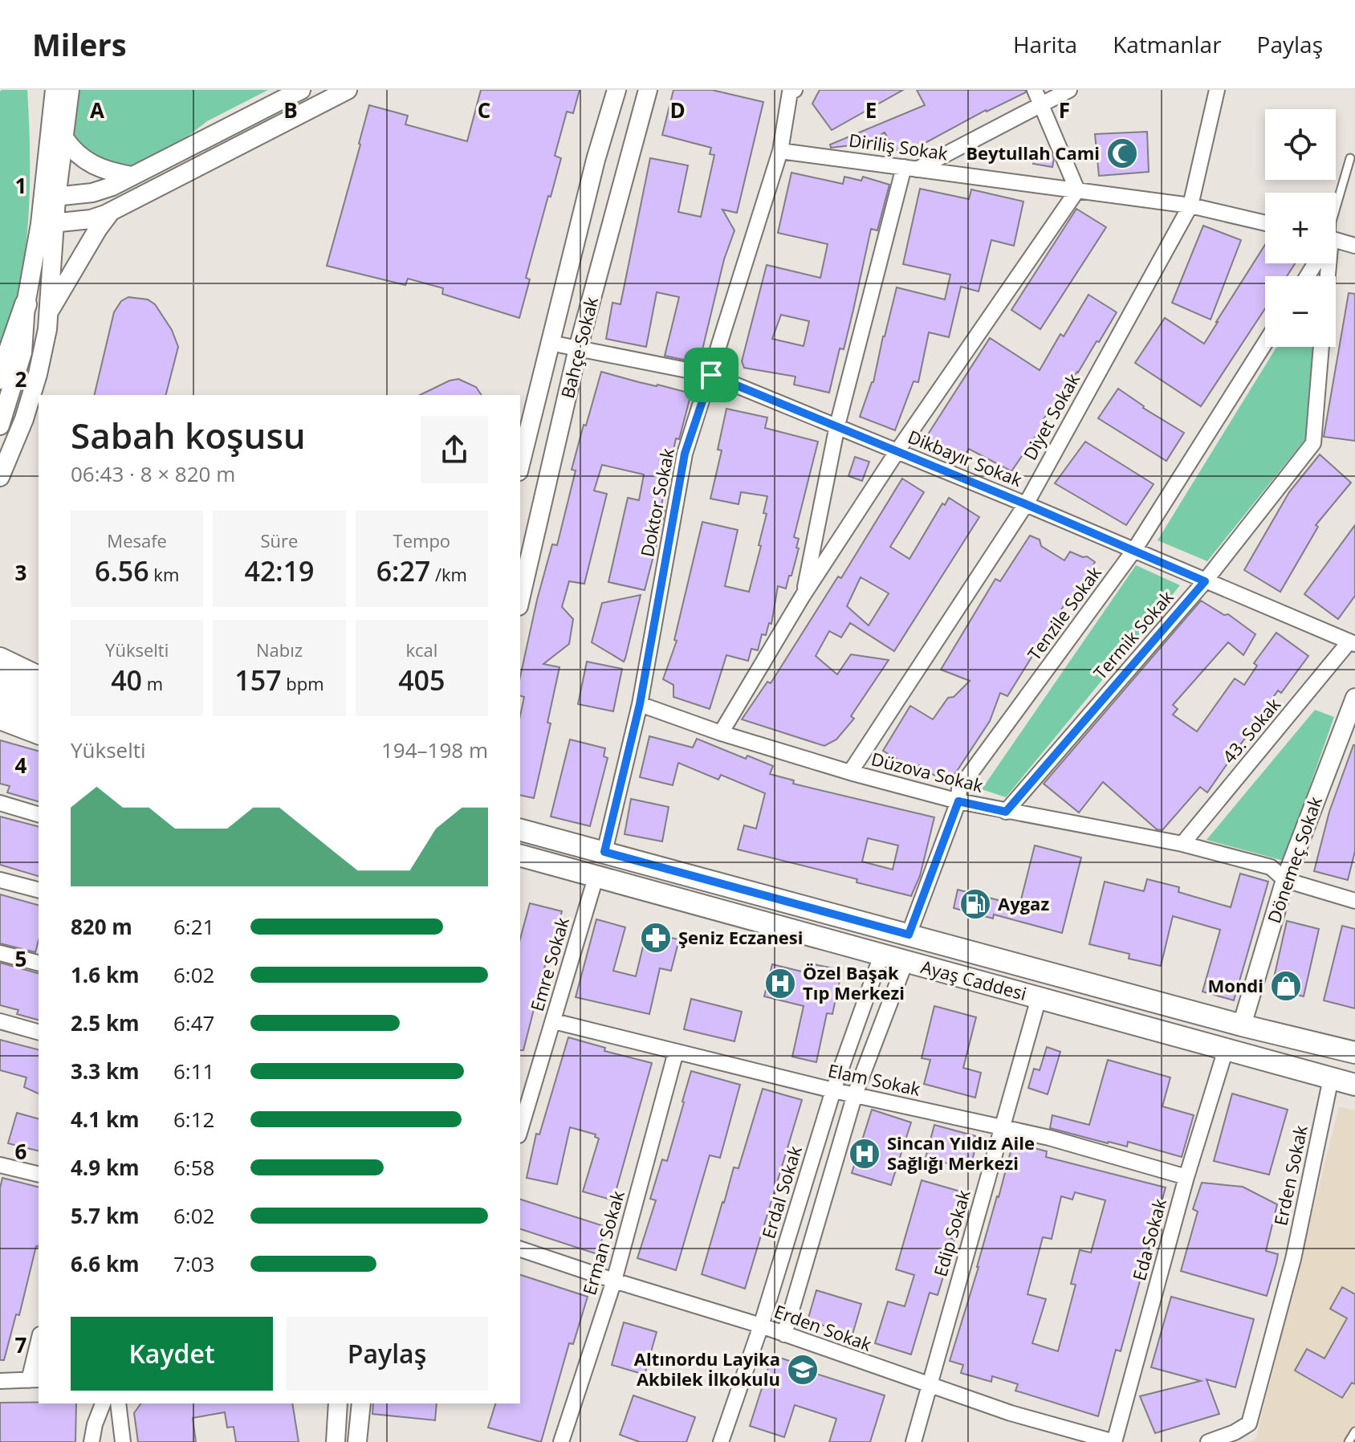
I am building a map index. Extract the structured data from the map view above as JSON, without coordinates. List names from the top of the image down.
{
  "streets": {
    "main road": ["Ayaş Caddesi"],
    "street": [
      "Diriliş Sokak",
      "Bahçe Sokak",
      "Diyet Sokak",
      "Dikbayır Sokak",
      "Doktor Sokak",
      "Tenzile Sokak",
      "Termik Sokak",
      "43. Sokak",
      "Düzova Sokak",
      "Dönemeç Sokak",
      "Emre Sokak",
      "Elam Sokak",
      "Erden Sokak",
      "Erdal Sokak",
      "Edip Sokak",
      "Eda Sokak",
      "Erman Sokak"
    ]
  },
  "crossings": [
    ["Diriliş Sokak", "Diyet Sokak"],
    ["Diriliş Sokak", "Doktor Sokak"],
    ["Bahçe Sokak", "Dikbayır Sokak"],
    ["Diyet Sokak", "Dikbayır Sokak"],
    ["Diyet Sokak", "Düzova Sokak"],
    ["Dikbayır Sokak", "Doktor Sokak"],
    ["Dikbayır Sokak", "Tenzile Sokak"],
    ["Dikbayır Sokak", "Termik Sokak"],
    ["Dikbayır Sokak", "43. Sokak"],
    ["Doktor Sokak", "Düzova Sokak"],
    ["Doktor Sokak", "Ayaş Caddesi"],
    ["Tenzile Sokak", "Düzova Sokak"],
    ["Tenzile Sokak", "Ayaş Caddesi"],
    ["Termik Sokak", "Düzova Sokak"],
    ["43. Sokak", "Düzova Sokak"],
    ["Düzova Sokak", "Dönemeç Sokak"],
    ["Dönemeç Sokak", "Ayaş Caddesi"],
    ["Emre Sokak", "Ayaş Caddesi"],
    ["Emre Sokak", "Elam Sokak"],
    ["Ayaş Caddesi", "Erden Sokak"],
    ["Ayaş Caddesi", "Erdal Sokak"],
    ["Ayaş Caddesi", "Edip Sokak"],
    ["Ayaş Caddesi", "Eda Sokak"],
    ["Elam Sokak", "Erdal Sokak"],
    ["Elam Sokak", "Edip Sokak"],
    ["Elam Sokak", "Eda Sokak"],
    ["Elam Sokak", "Erman Sokak"],
    ["Erden Sokak", "Erdal Sokak"],
    ["Erden Sokak", "Edip Sokak"],
    ["Erden Sokak", "Eda Sokak"],
    ["Erden Sokak", "Erman Sokak"]
  ],
  "places": {
    "mosque": ["Beytullah Cami"],
    "fuel station": ["Aygaz"],
    "pharmacy": ["Şeniz Eczanesi"],
    "hospital": ["Özel Başak Tıp Merkezi", "Sincan Yıldız Aile Sağlığı Merkezi"],
    "shop": ["Mondi"],
    "school or university": ["Altınordu Layika Akbilek İlkokulu"]
  },
  "page": {
    "header": "Milers",
    "nav": ["Harita", "Katmanlar", "Paylaş"],
    "map_buttons": ["+", "−"],
    "heading": ["Sabah koşusu", "06:43 · 8 × 820 m"],
    "stats": [
      ["Mesafe", "6.56 km"],
      ["Süre", "42:19"],
      ["Tempo", "6:27 /km"],
      ["Yükselti", "40 m"],
      ["Nabız", "157 bpm"],
      ["kcal", "405"]
    ],
    "chart": ["Yükselti", "194–198 m"],
    "list": [
      {
        "name": "820 m",
        "note": "6:21"
      },
      {
        "name": "1.6 km",
        "note": "6:02"
      },
      {
        "name": "2.5 km",
        "note": "6:47"
      },
      {
        "name": "3.3 km",
        "note": "6:11"
      },
      {
        "name": "4.1 km",
        "note": "6:12"
      },
      {
        "name": "4.9 km",
        "note": "6:58"
      },
      {
        "name": "5.7 km",
        "note": "6:02"
      },
      {
        "name": "6.6 km",
        "note": "7:03"
      }
    ],
    "buttons": ["Kaydet", "Paylaş"]
  },
  "grid": {
    "columns": [
      "A",
      "B",
      "C",
      "D",
      "E",
      "F"
    ],
    "rows": [
      "1",
      "2",
      "3",
      "4",
      "5",
      "6",
      "7"
    ]
  }
}
